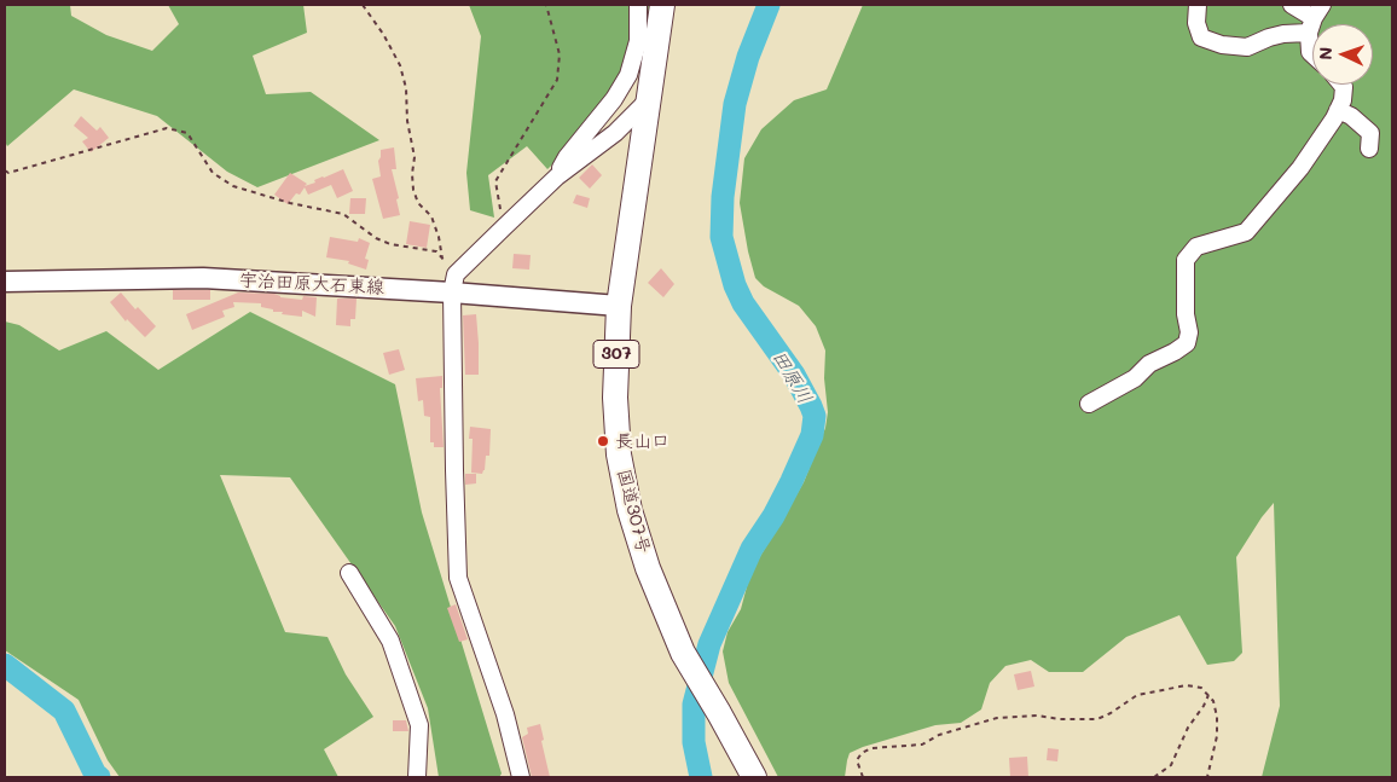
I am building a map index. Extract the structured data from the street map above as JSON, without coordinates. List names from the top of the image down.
{
  "streets": {
    "highway": ["307", "国道307号"],
    "main road": ["宇治田原大石東線"]
  },
  "crossings": [
    ["宇治田原大石東線", "国道307号"]
  ],
  "water": ["田原川"],
  "places": ["長山口"],
  "north": "left"
}
